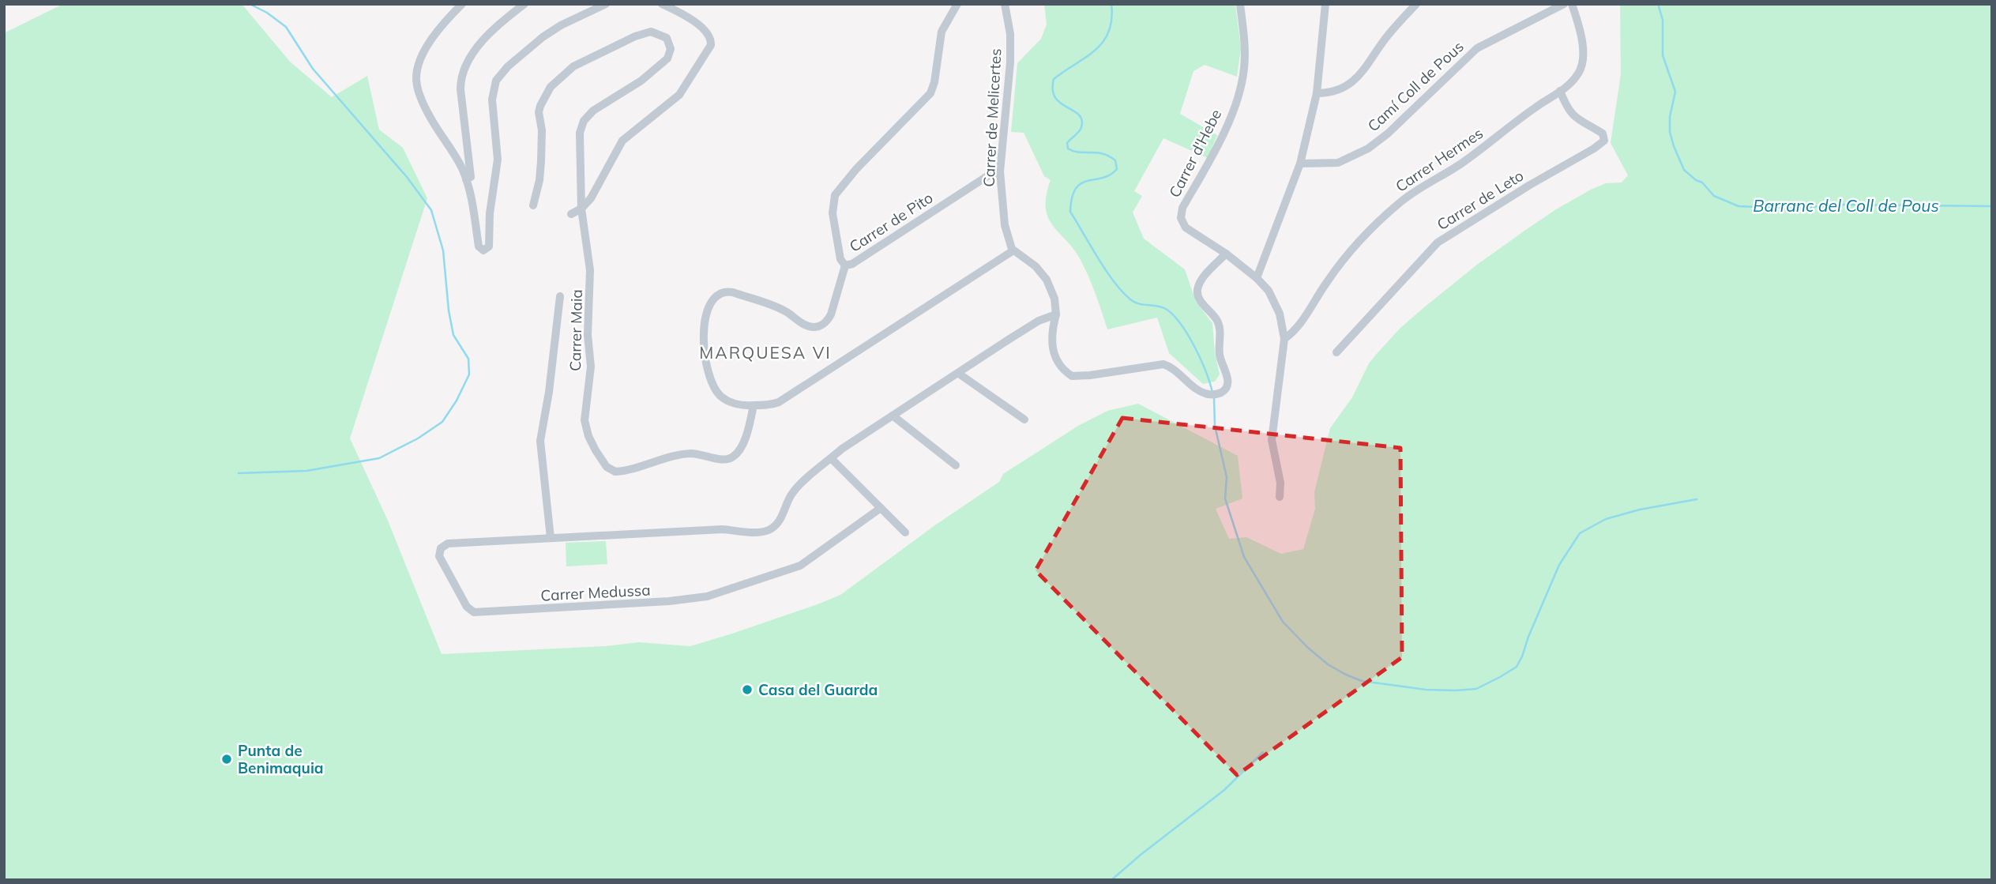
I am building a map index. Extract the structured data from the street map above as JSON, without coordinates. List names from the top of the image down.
{
  "streets": {
    "street": [
      "Camí Coll de Pous",
      "Carrer de Melicertes",
      "Carrer d'Hebe",
      "Carrer Hermes",
      "Carrer de Leto",
      "Carrer de Pito",
      "Carrer Maia",
      "Carrer Medussa"
    ]
  },
  "crossings": [
    ["Carrer de Melicertes", "Carrer de Pito"],
    ["Carrer Hermes", "Carrer de Leto"],
    ["Carrer de Pito", "Carrer Maia"]
  ],
  "districts": ["MARQUESA VI"],
  "water": ["Barranc del Coll de Pous"],
  "places": ["Casa del Guarda", "Punta de Benimaquia"]
}
